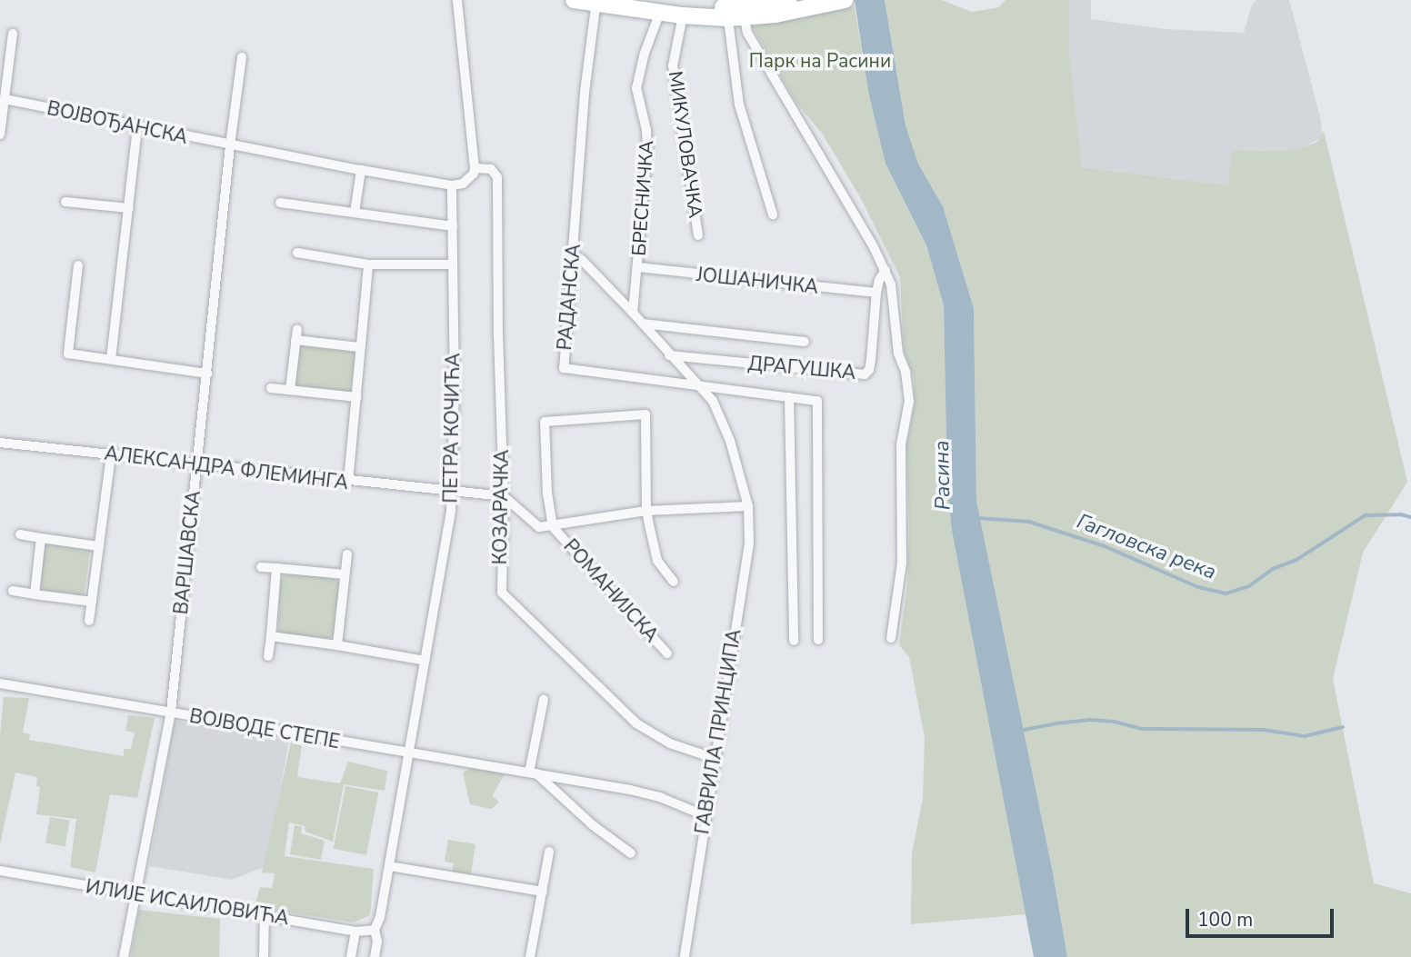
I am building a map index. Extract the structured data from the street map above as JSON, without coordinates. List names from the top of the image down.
{
  "streets": {
    "street": [
      "ВОЈВОЂАНСКА",
      "МИКУЛОВАЧКА",
      "БРЕСНИЧКА",
      "ЈОШАНИЧКА",
      "РАДАНСКА",
      "ДРАГУШКА",
      "ПЕТРА КОЧИЋА",
      "АЛЕКСАНДРА ФЛЕМИНГА",
      "КОЗАРАЧКА",
      "ВАРШАВСКА",
      "РОМАНИЈСКА",
      "ВОЈВОДЕ СТЕПЕ",
      "ГАВРИЛА ПРИНЦИПА",
      "ИЛИЈЕ ИСАИЛОВИЋА"
    ]
  },
  "crossings": [
    ["ВОЈВОЂАНСКА", "ПЕТРА КОЧИЋА"],
    ["ВОЈВОЂАНСКА", "ВАРШАВСКА"],
    ["БРЕСНИЧКА", "ЈОШАНИЧКА"],
    ["БРЕСНИЧКА", "ГАВРИЛА ПРИНЦИПА"],
    ["ЈОШАНИЧКА", "ДРАГУШКА"],
    ["РАДАНСКА", "ГАВРИЛА ПРИНЦИПА"],
    ["ДРАГУШКА", "ГАВРИЛА ПРИНЦИПА"],
    ["ПЕТРА КОЧИЋА", "АЛЕКСАНДРА ФЛЕМИНГА"],
    ["ПЕТРА КОЧИЋА", "ВОЈВОДЕ СТЕПЕ"],
    ["ПЕТРА КОЧИЋА", "ИЛИЈЕ ИСАИЛОВИЋА"],
    ["АЛЕКСАНДРА ФЛЕМИНГА", "ВАРШАВСКА"],
    ["КОЗАРАЧКА", "РОМАНИЈСКА"],
    ["КОЗАРАЧКА", "ГАВРИЛА ПРИНЦИПА"],
    ["ВАРШАВСКА", "ВОЈВОДЕ СТЕПЕ"],
    ["ВАРШАВСКА", "ИЛИЈЕ ИСАИЛОВИЋА"],
    ["ВОЈВОДЕ СТЕПЕ", "ГАВРИЛА ПРИНЦИПА"]
  ],
  "water": ["Расина", "Гагловска река"],
  "parks": ["Парк на Расини"],
  "scale_bar": "100 m"
}
